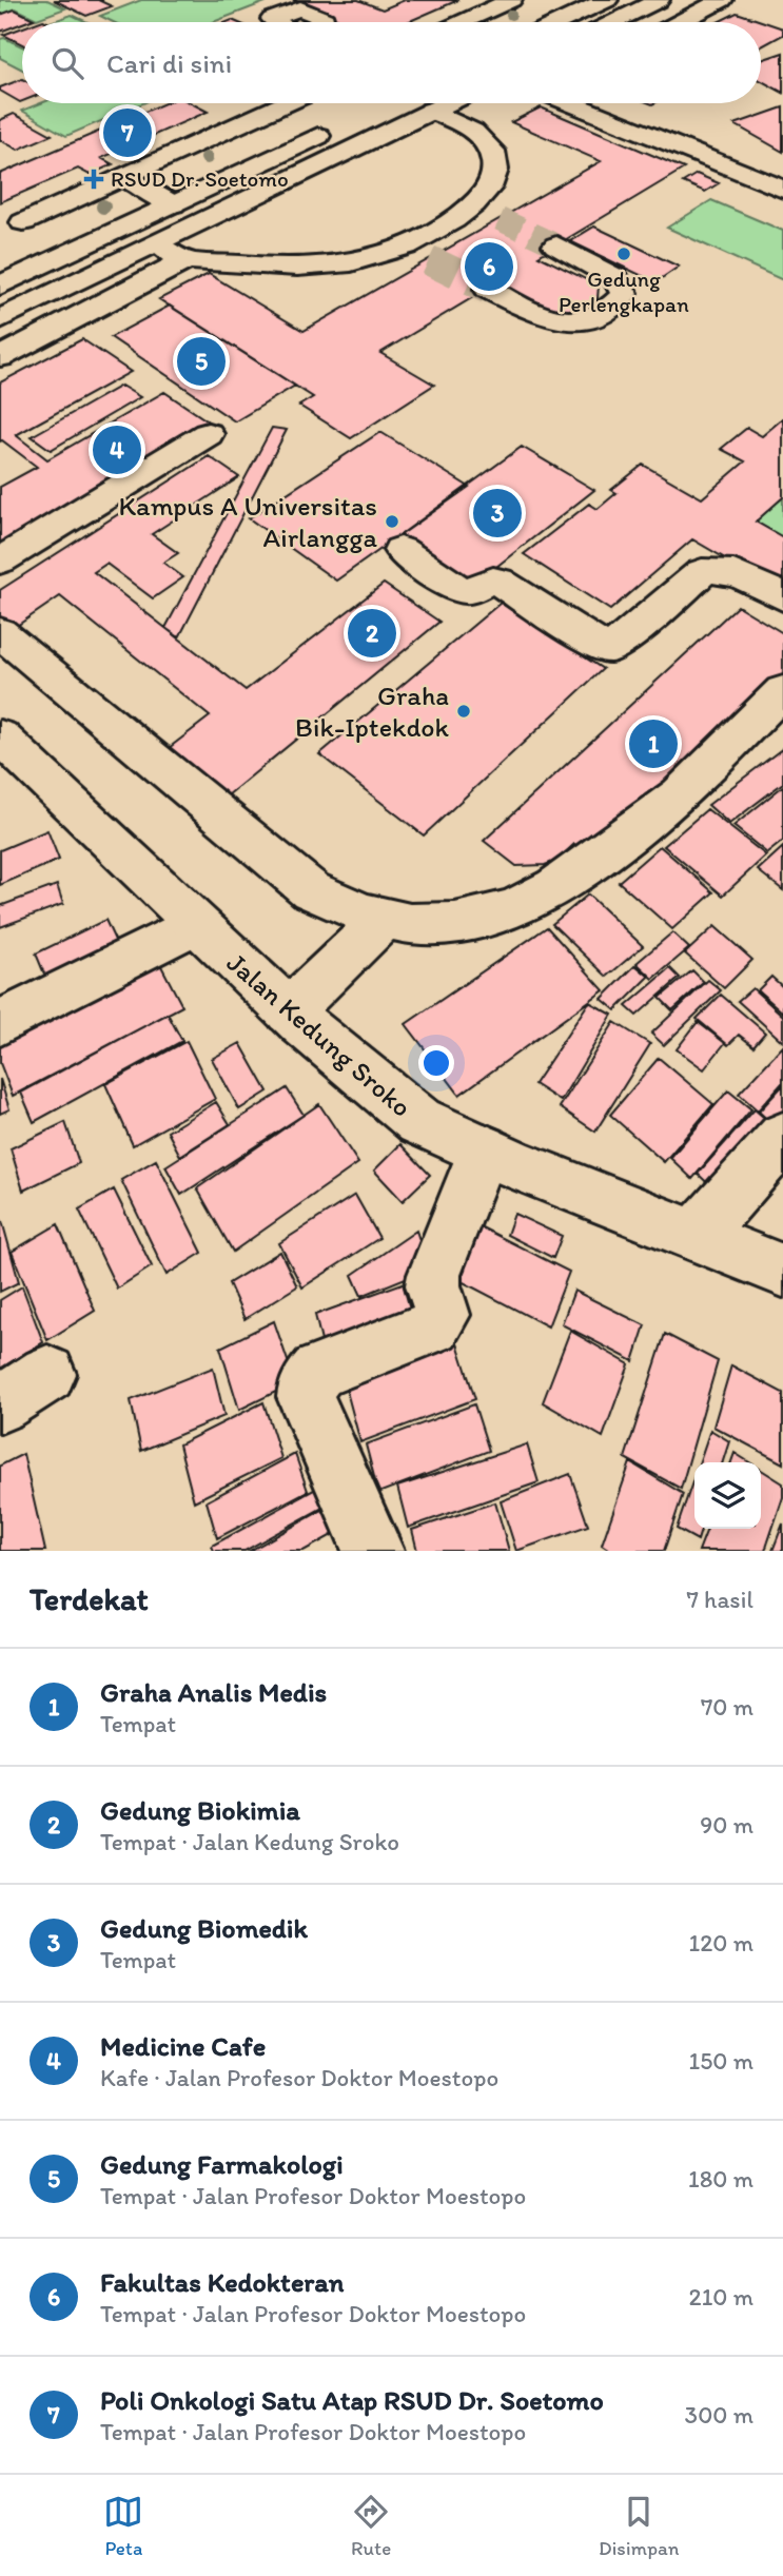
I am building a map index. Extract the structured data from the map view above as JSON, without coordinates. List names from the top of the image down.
{
  "streets": {
    "main road": ["Jalan Kedung Sroko"]
  },
  "places": {
    "health": ["RSUD Dr. Soetomo"],
    "other": ["Gedung Perlengkapan", "Kampus A Universitas Airlangga", "Graha Bik-Iptekdok"]
  },
  "page": {
    "search": "Cari di sini",
    "pins": [
      "7",
      "6",
      "5",
      "4",
      "3",
      "2",
      "1"
    ],
    "heading": ["Terdekat", "7 hasil"],
    "list": [
      {
        "mark": "1",
        "name": "Graha Analis Medis",
        "note": "Tempat",
        "value": "70 m"
      },
      {
        "mark": "2",
        "name": "Gedung Biokimia",
        "note": "Tempat · Jalan Kedung Sroko",
        "value": "90 m"
      },
      {
        "mark": "3",
        "name": "Gedung Biomedik",
        "note": "Tempat",
        "value": "120 m"
      },
      {
        "mark": "4",
        "name": "Medicine Cafe",
        "note": "Kafe · Jalan Profesor Doktor Moestopo",
        "value": "150 m"
      },
      {
        "mark": "5",
        "name": "Gedung Farmakologi",
        "note": "Tempat · Jalan Profesor Doktor Moestopo",
        "value": "180 m"
      },
      {
        "mark": "6",
        "name": "Fakultas Kedokteran",
        "note": "Tempat · Jalan Profesor Doktor Moestopo",
        "value": "210 m"
      },
      {
        "mark": "7",
        "name": "Poli Onkologi Satu Atap RSUD Dr. Soetomo",
        "note": "Tempat · Jalan Profesor Doktor Moestopo",
        "value": "300 m"
      }
    ],
    "nav": ["Peta", "Rute", "Disimpan"]
  }
}
